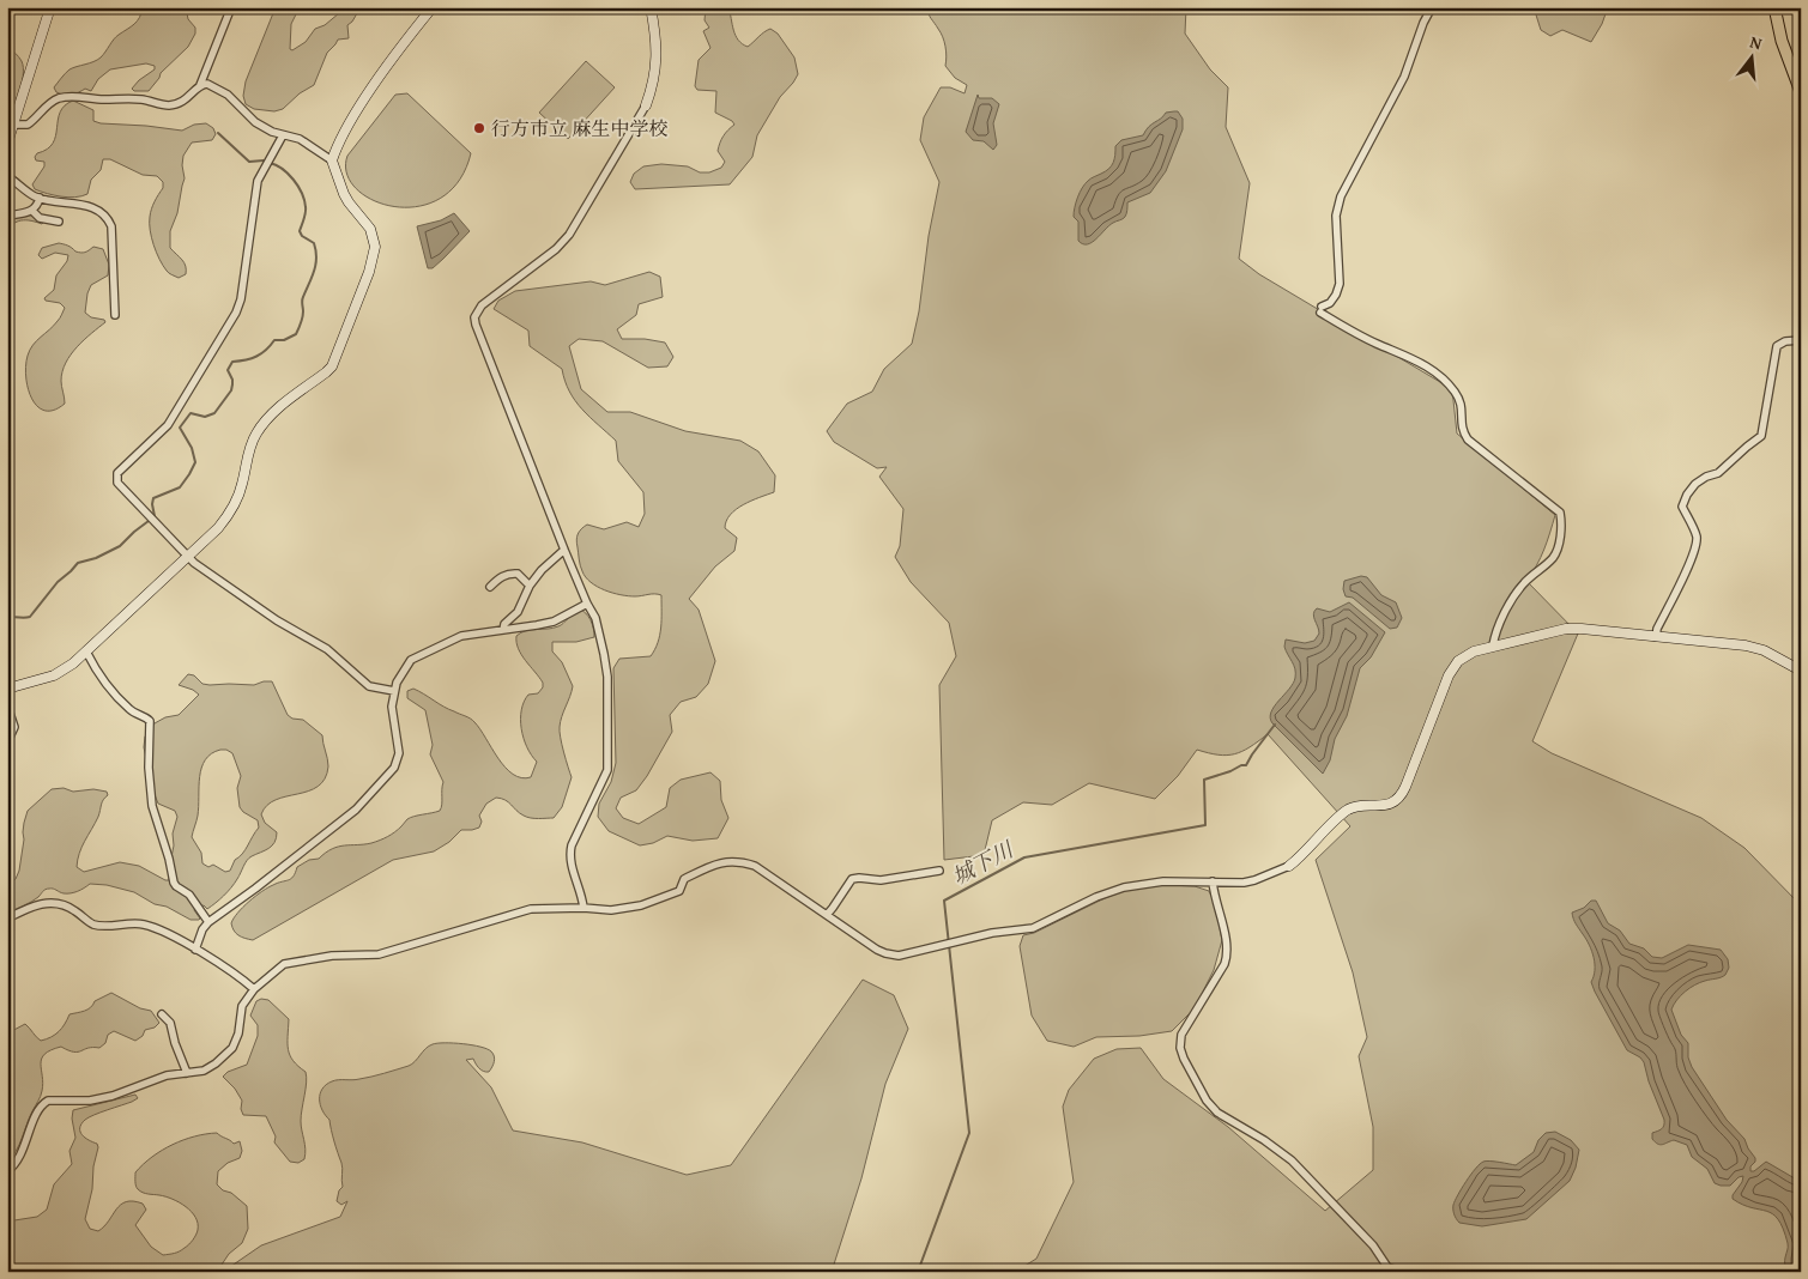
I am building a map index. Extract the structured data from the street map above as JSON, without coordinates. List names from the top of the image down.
{
  "water": ["城下川"],
  "places": ["行方市立 麻生中学校"],
  "north": "top"
}
